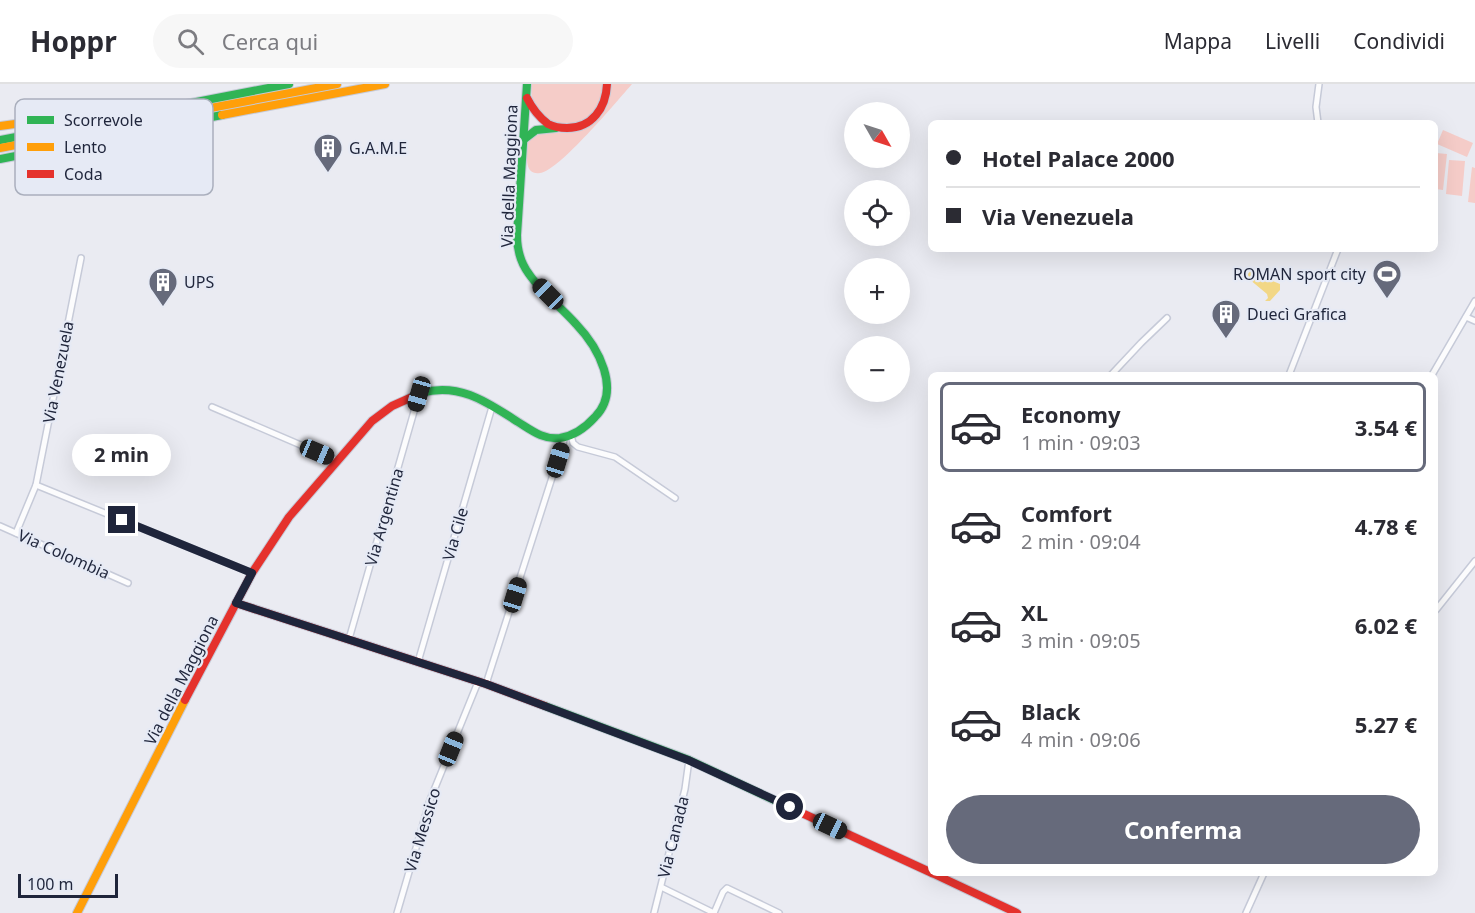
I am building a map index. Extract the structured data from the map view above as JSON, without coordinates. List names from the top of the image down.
{
  "streets": {
    "main road": ["Via della Maggiona"],
    "street": [
      "Via Venezuela",
      "Via Argentina",
      "Via Cile",
      "Via Colombia",
      "Via Messico",
      "Via Canada"
    ]
  },
  "crossings": [
    ["Via della Maggiona", "Via Argentina"],
    ["Via della Maggiona", "Via Cile"],
    ["Via della Maggiona", "Via Messico"],
    ["Via Venezuela", "Via Colombia"]
  ],
  "places": {
    "building": ["G.A.M.E", "UPS", "Duecì Grafica"],
    "sports": ["ROMAN sport city"]
  },
  "legend": ["Scorrevole", "Lento", "Coda"],
  "scale_bar": "100 m",
  "north": "bottom right",
  "page": {
    "header": "Hoppr",
    "search": "Cerca qui",
    "nav": ["Mappa", "Livelli", "Condividi"],
    "map_buttons": ["+", "−"],
    "banner": ["Hotel Palace 2000", "Via Venezuela"],
    "list": [
      {
        "name": "Economy",
        "note": "1 min · 09:03",
        "value": "3.54 €"
      },
      {
        "name": "Comfort",
        "note": "2 min · 09:04",
        "value": "4.78 €"
      },
      {
        "name": "XL",
        "note": "3 min · 09:05",
        "value": "6.02 €"
      },
      {
        "name": "Black",
        "note": "4 min · 09:06",
        "value": "5.27 €"
      }
    ],
    "bubble": "2 min",
    "buttons": "Conferma",
    "scale": "100 m"
  }
}
